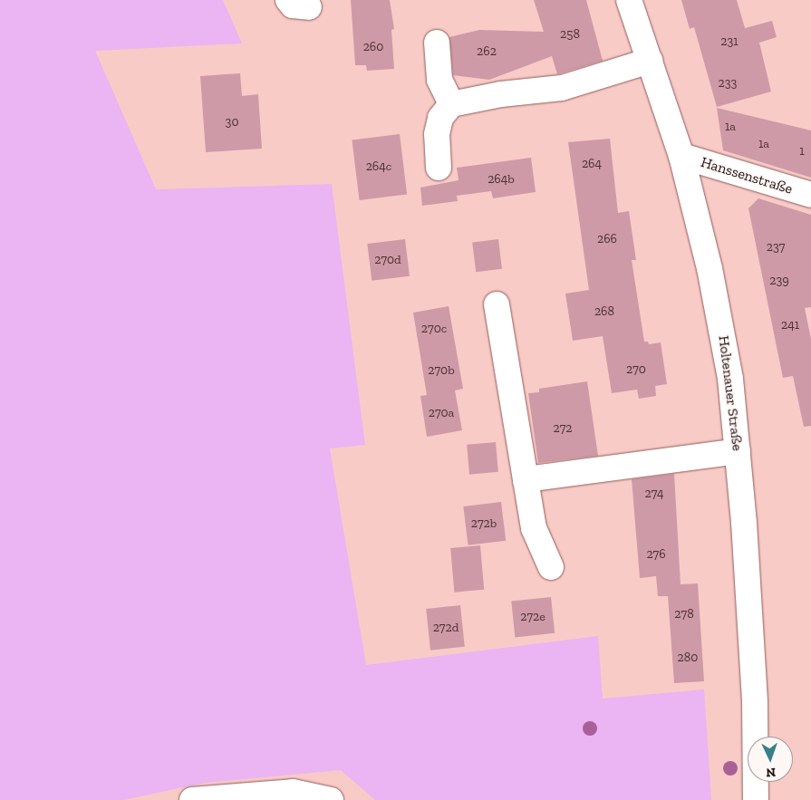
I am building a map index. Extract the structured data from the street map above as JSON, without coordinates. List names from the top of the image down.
{
  "streets": {
    "street": ["Hanssenstraße", "Holtenauer Straße"]
  },
  "crossings": [
    ["Hanssenstraße", "Holtenauer Straße"]
  ],
  "house_numbers": [
    "258",
    "231",
    "260",
    "262",
    "233",
    "30",
    "1a",
    "1a",
    "1",
    "264",
    "264c",
    "264b",
    "266",
    "237",
    "270d",
    "239",
    "268",
    "241",
    "270c",
    "270",
    "270b",
    "270a",
    "272",
    "274",
    "272b",
    "276",
    "278",
    "272e",
    "272d",
    "280"
  ],
  "north": "bottom"
}
